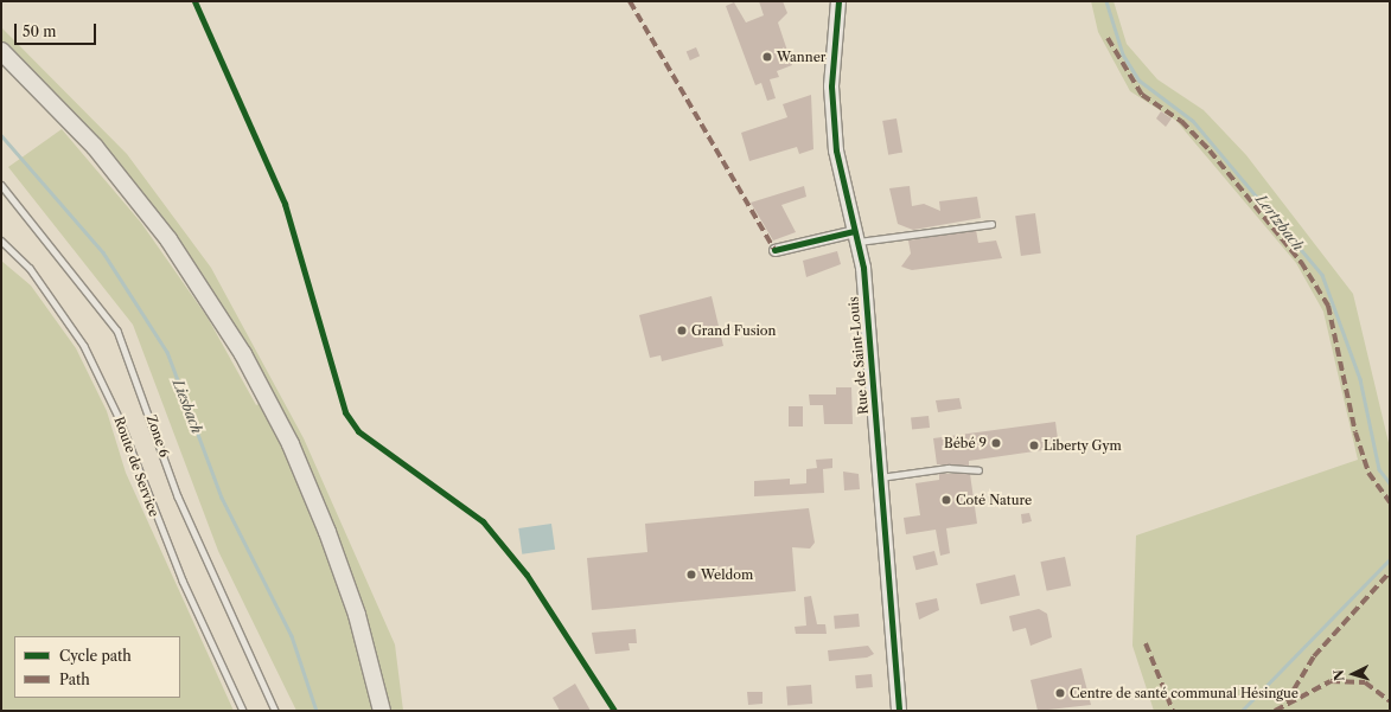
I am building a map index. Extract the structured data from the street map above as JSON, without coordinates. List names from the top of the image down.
{
  "streets": {
    "main road": ["Rue de Saint-Louis"],
    "lane": ["Zone 6", "Route de Service"]
  },
  "water": ["Lertzbach", "Liesbach"],
  "places": [
    "Wanner",
    "Grand Fusion",
    "Bébé 9",
    "Liberty Gym",
    "Coté Nature",
    "Weldom",
    "Centre de santé communal Hésingue"
  ],
  "legend": ["Cycle path", "Path"],
  "scale_bar": "50 m",
  "north": "left"
}
